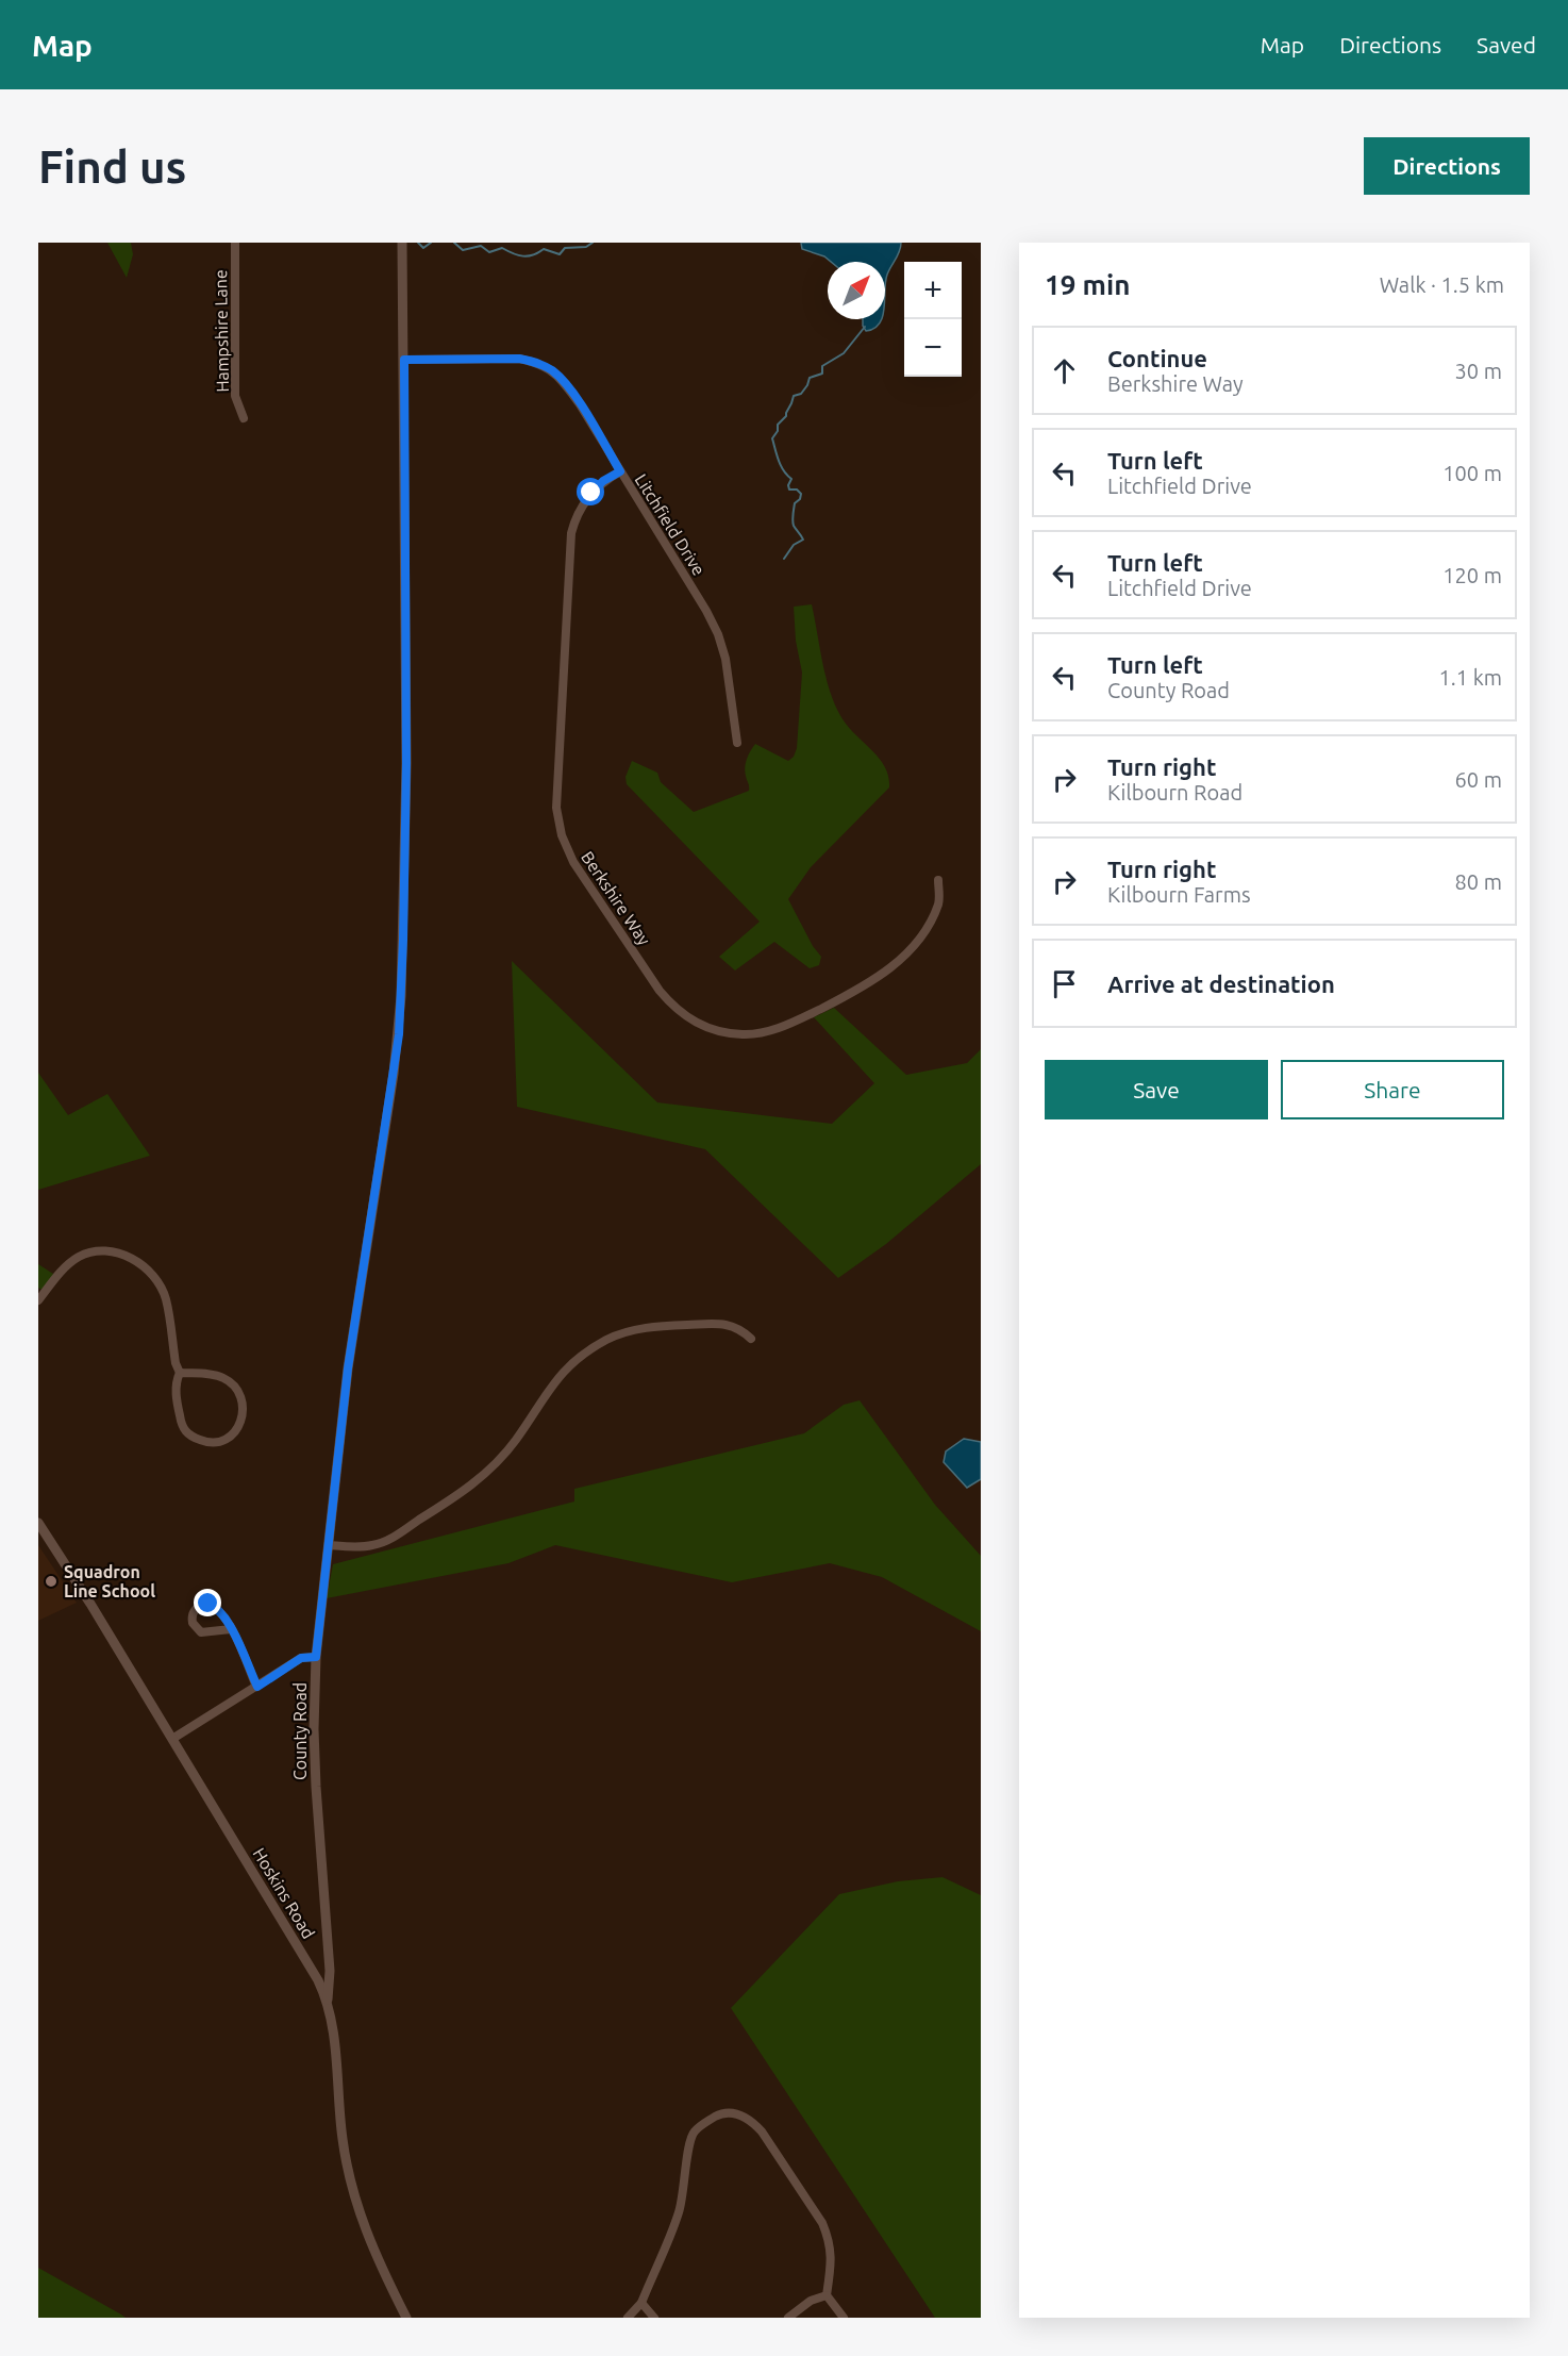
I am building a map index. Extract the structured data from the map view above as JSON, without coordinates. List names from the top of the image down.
{
  "streets": {
    "street": [
      "Hampshire Lane",
      "Litchfield Drive",
      "Berkshire Way",
      "County Road",
      "Hoskins Road"
    ]
  },
  "crossings": [
    ["Litchfield Drive", "Berkshire Way"],
    ["Litchfield Drive", "County Road"],
    ["County Road", "Hoskins Road"]
  ],
  "places": ["Squadron Line School"],
  "north": "top right",
  "page": {
    "header": "Map",
    "nav": ["Map", "Directions", "Saved"],
    "buttons": [
      "Directions",
      ["Save", "Share"]
    ],
    "title": "Find us",
    "heading": ["19 min", "Walk · 1.5 km"],
    "map_buttons": ["+", "−"],
    "list": [
      ["Continue", "Berkshire Way", "30 m"],
      ["Turn left", "Litchfield Drive", "100 m"],
      ["Turn left", "Litchfield Drive", "120 m"],
      ["Turn left", "County Road", "1.1 km"],
      ["Turn right", "Kilbourn Road", "60 m"],
      ["Turn right", "Kilbourn Farms", "80 m"],
      "Arrive at destination"
    ]
  }
}
